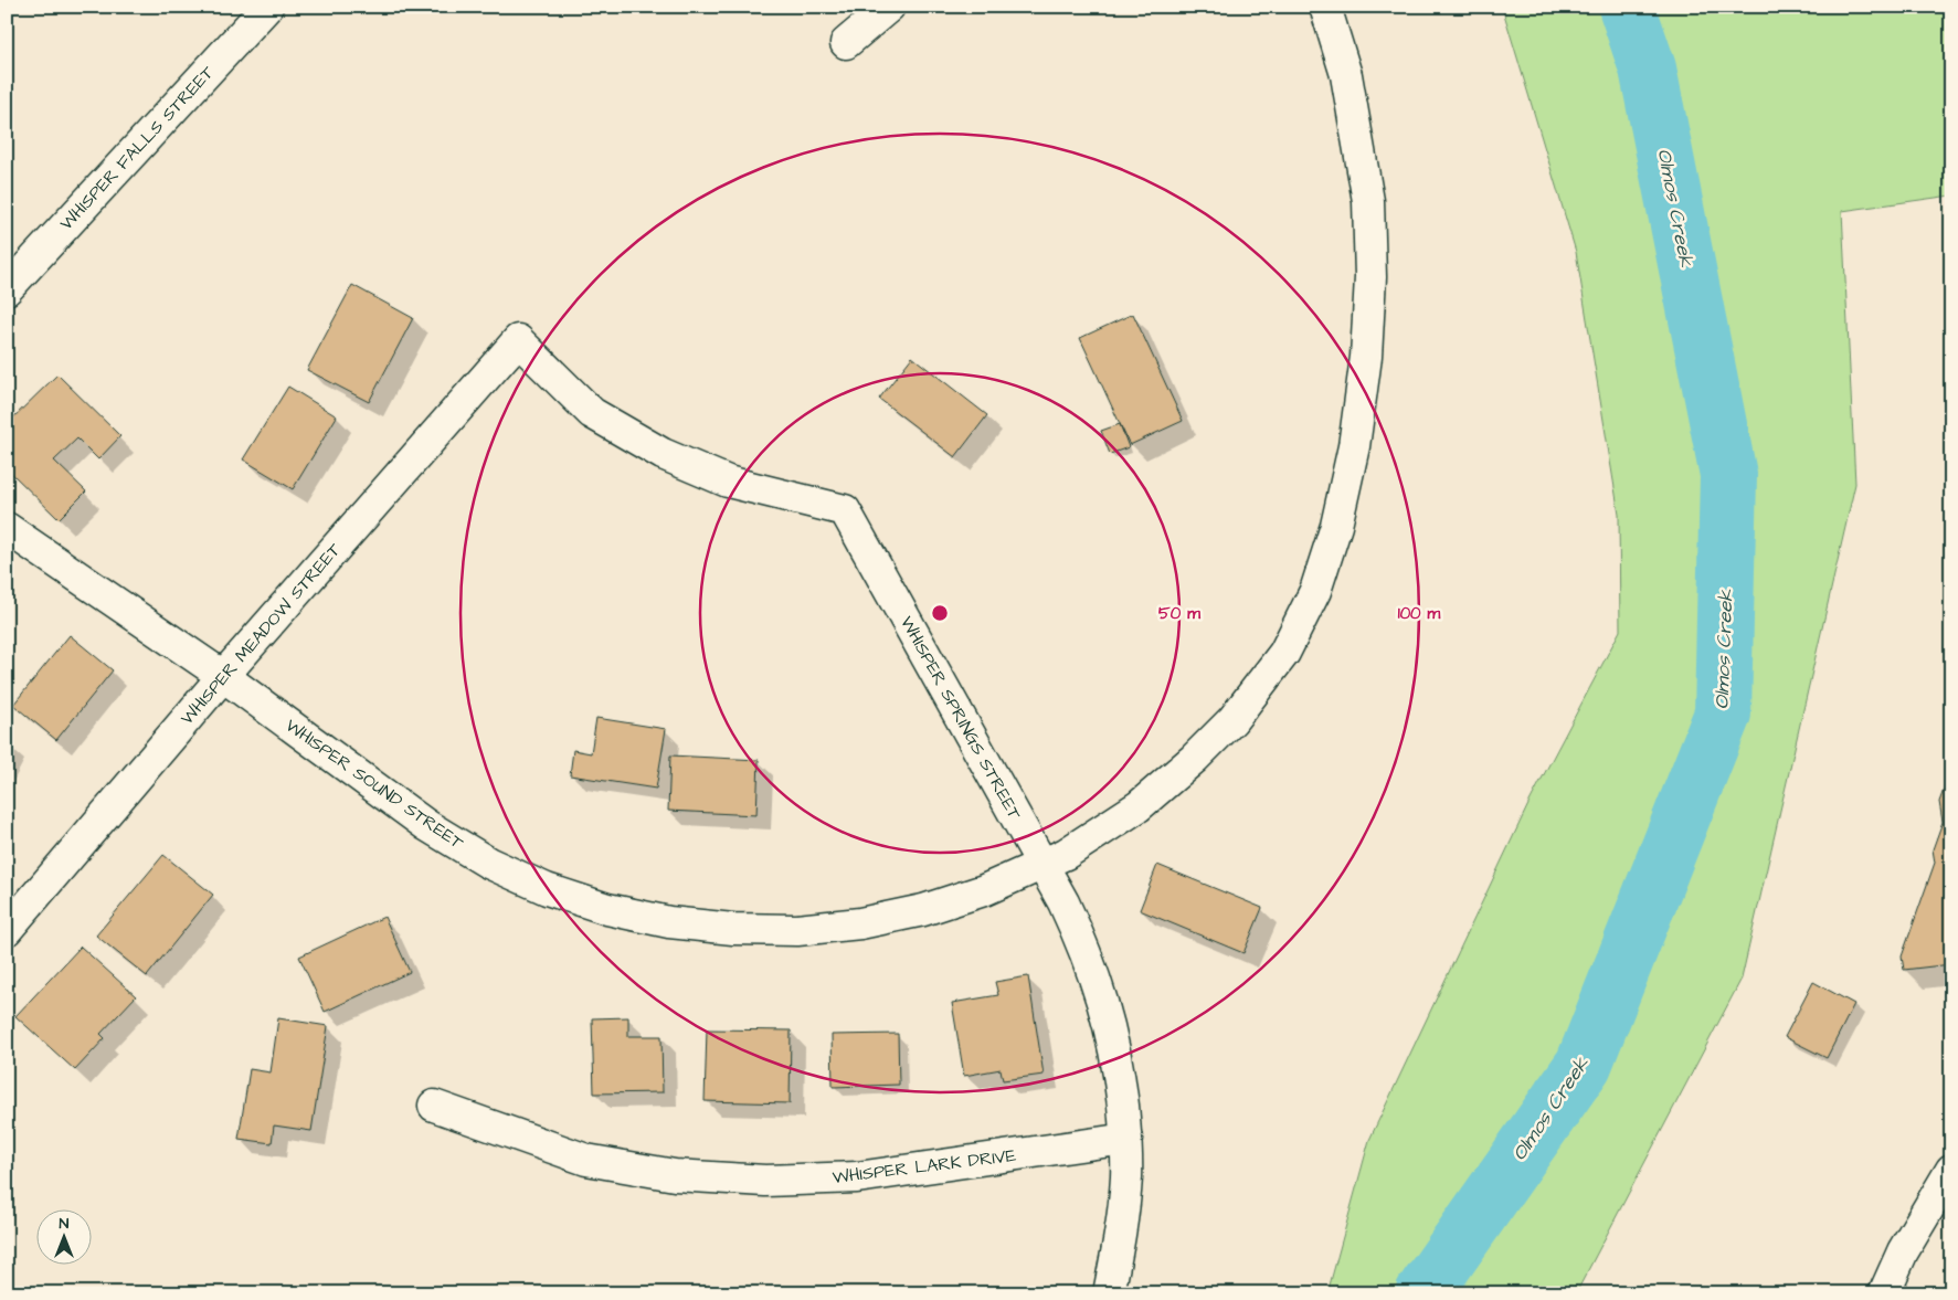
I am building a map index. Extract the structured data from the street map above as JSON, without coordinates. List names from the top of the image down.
{
  "streets": {
    "street": [
      "WHISPER FALLS STREET",
      "WHISPER MEADOW STREET",
      "WHISPER SPRINGS STREET",
      "WHISPER SOUND STREET",
      "WHISPER LARK DRIVE"
    ]
  },
  "crossings": [
    ["WHISPER MEADOW STREET", "WHISPER SPRINGS STREET"],
    ["WHISPER MEADOW STREET", "WHISPER SOUND STREET"],
    ["WHISPER SPRINGS STREET", "WHISPER SOUND STREET"],
    ["WHISPER SPRINGS STREET", "WHISPER LARK DRIVE"]
  ],
  "water": ["Olmos Creek"],
  "north": "top",
  "rings": ["50 m", "100 m"]
}
